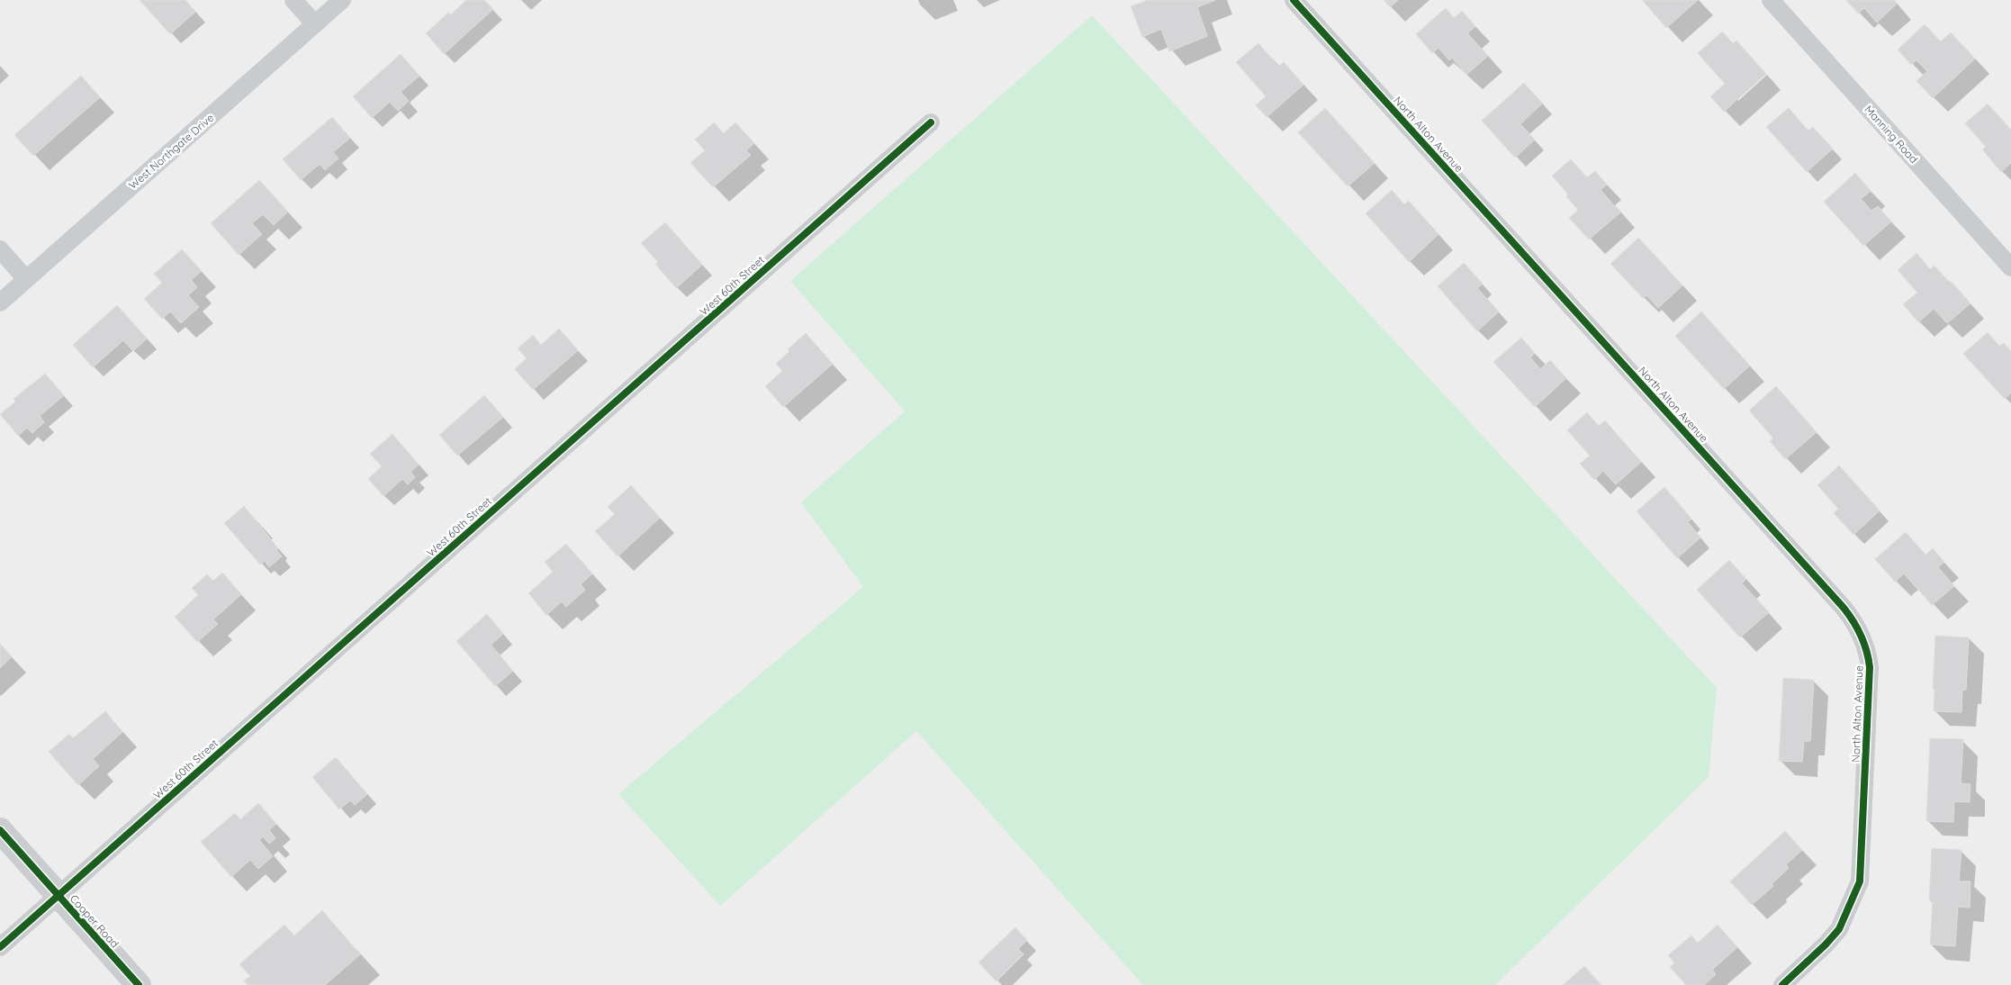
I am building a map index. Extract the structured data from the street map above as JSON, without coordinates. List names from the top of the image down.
{
  "streets": {
    "main road": ["Cooper Road"],
    "street": [
      "North Alton Avenue",
      "Manning Road",
      "West Northgate Drive",
      "West 60th Street"
    ]
  },
  "crossings": [
    ["West 60th Street", "Cooper Road"]
  ]
}
